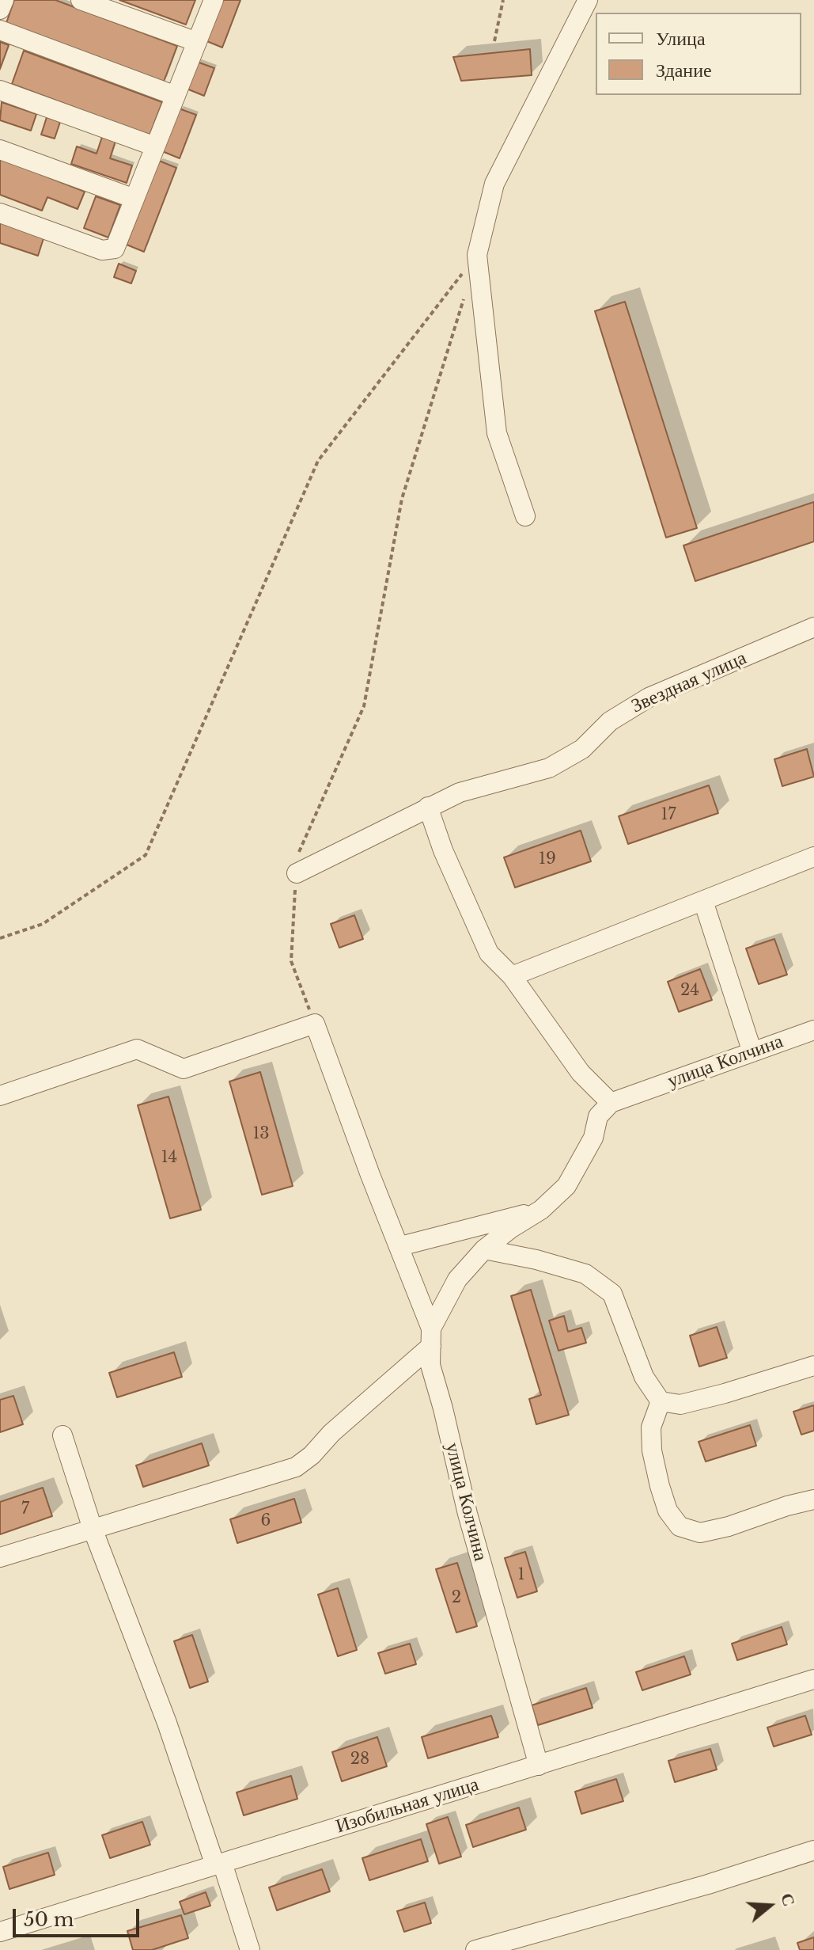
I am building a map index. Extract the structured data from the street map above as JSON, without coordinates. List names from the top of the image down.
{
  "streets": {
    "street": ["Звездная улица", "улица Колчина", "Изобильная улица"]
  },
  "crossings": [
    ["улица Колчина", "Изобильная улица"]
  ],
  "house_numbers": [
    "17",
    "19",
    "24",
    "13",
    "14",
    "7",
    "6",
    "1",
    "2",
    "28"
  ],
  "legend": ["Улица", "Здание"],
  "scale_bar": "50 m",
  "north": "right"
}
